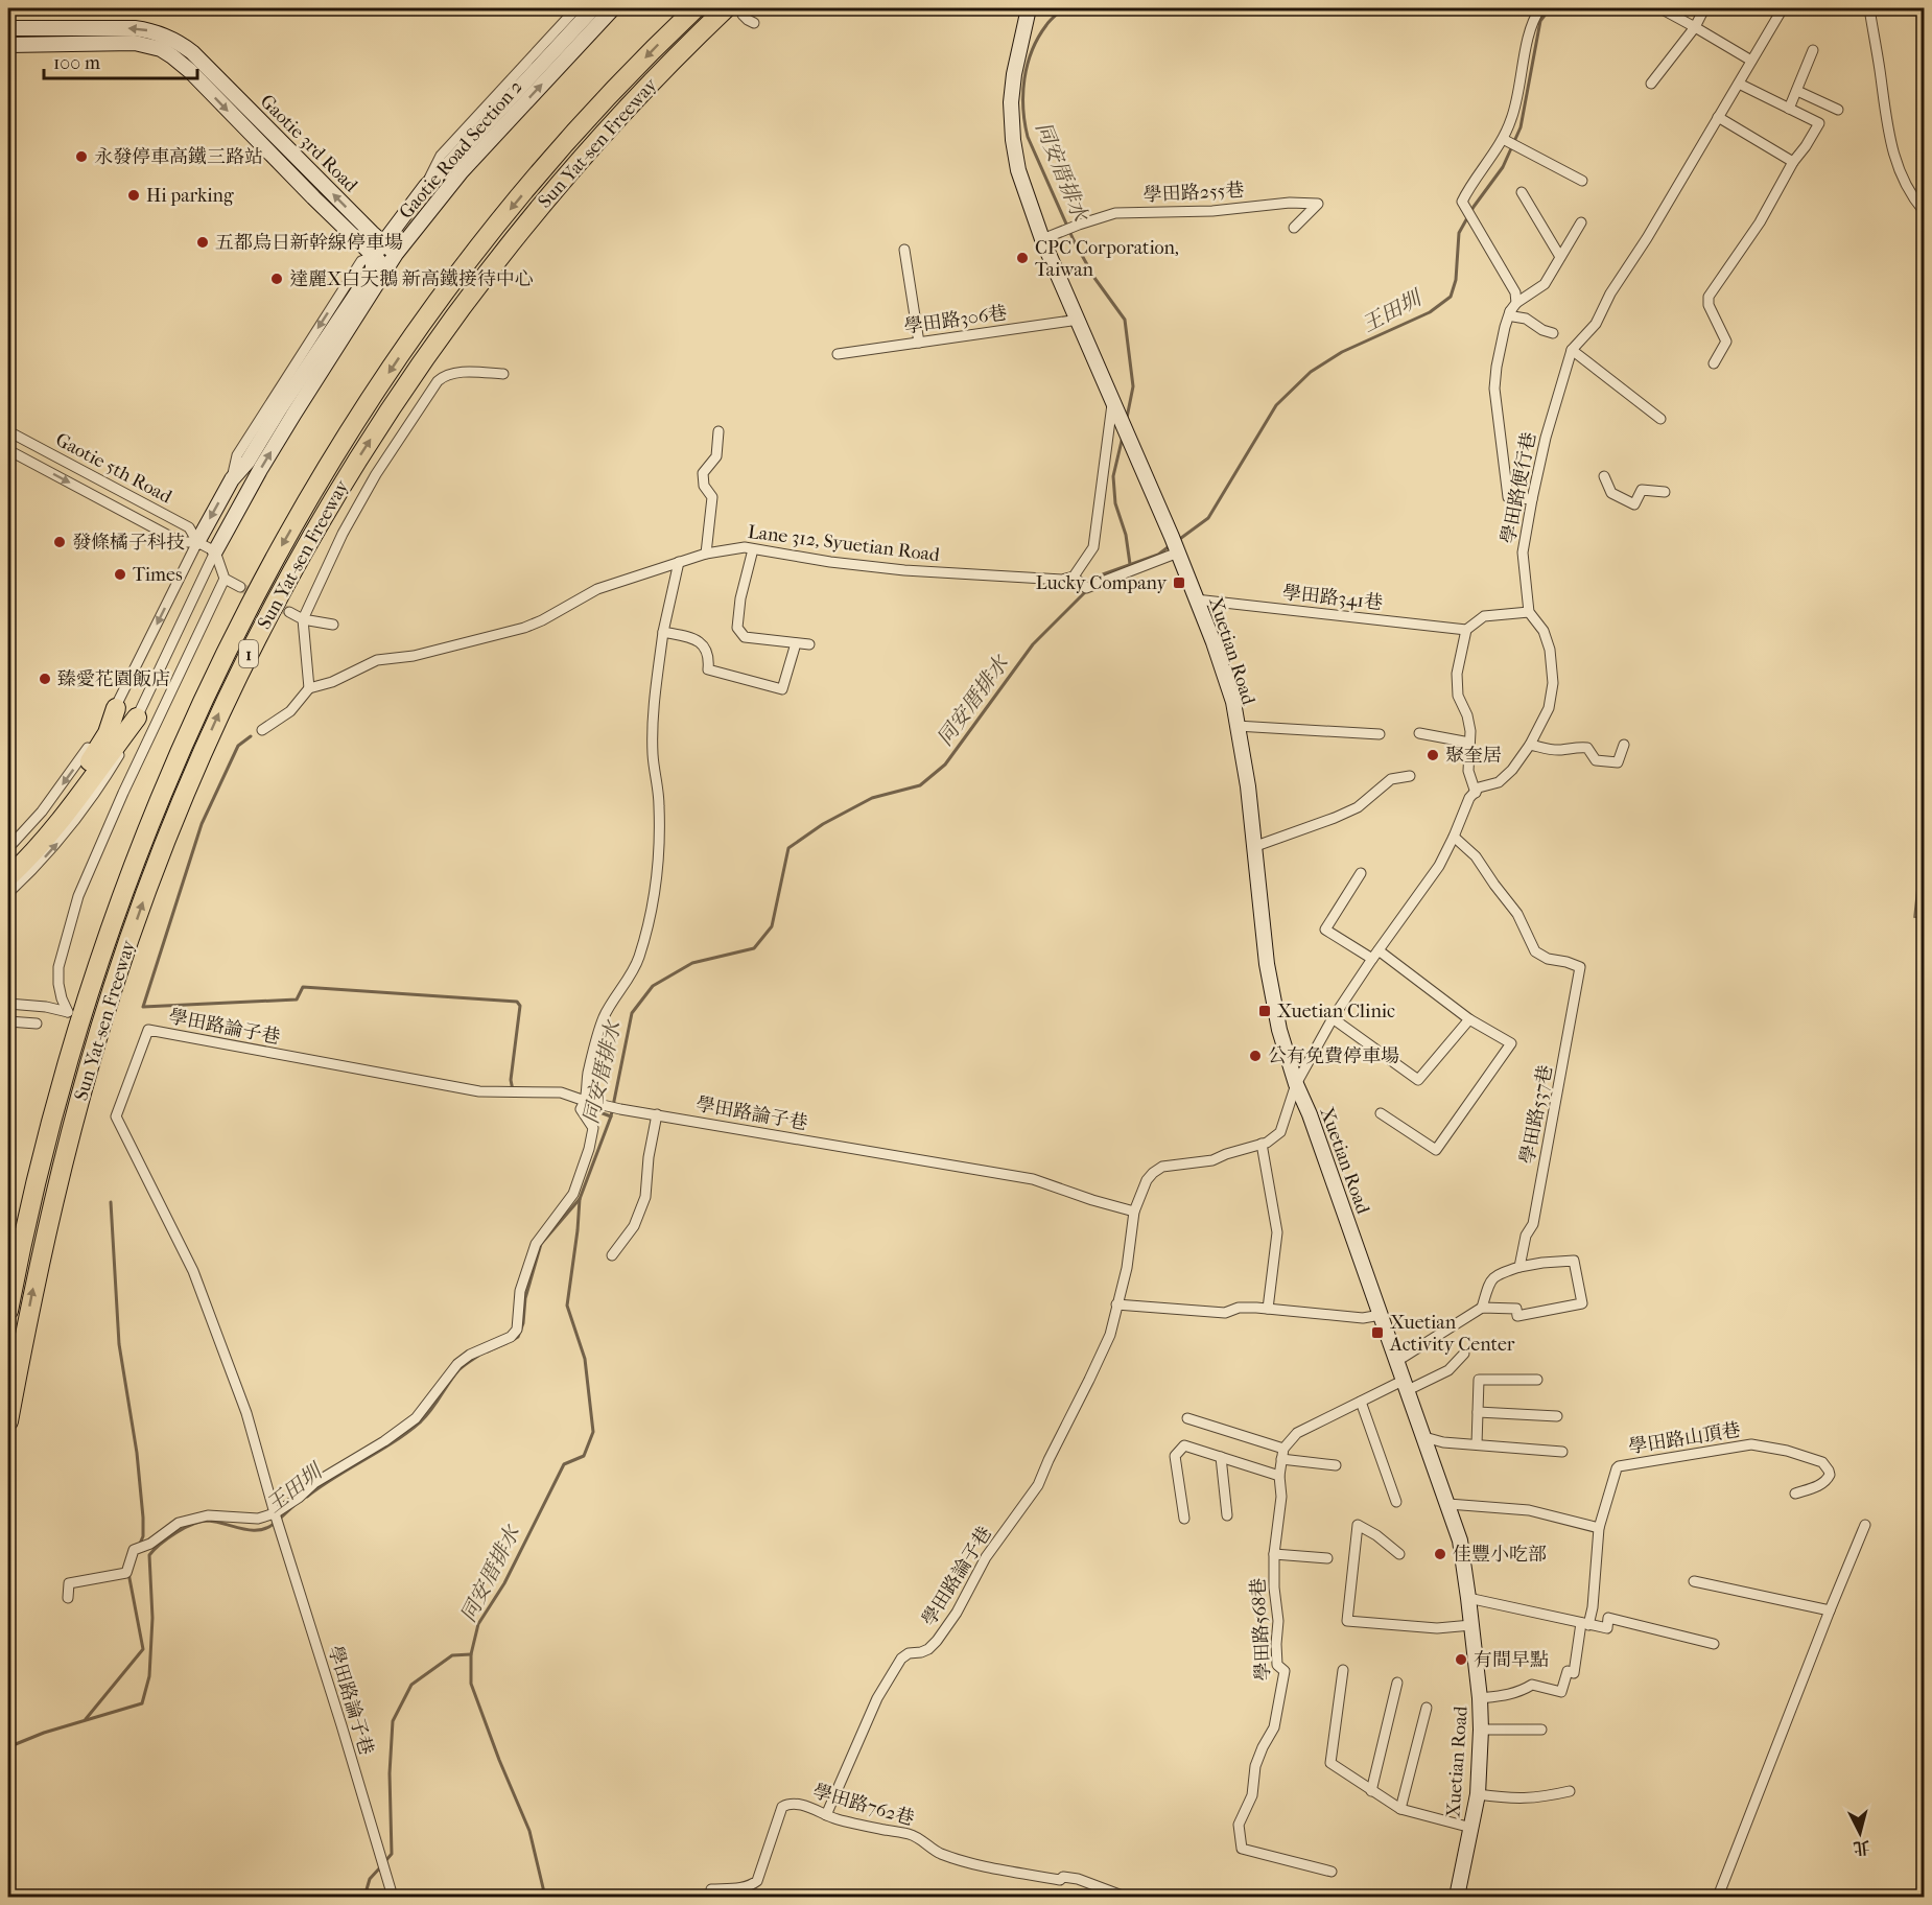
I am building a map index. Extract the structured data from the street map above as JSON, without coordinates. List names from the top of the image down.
{
  "streets": {
    "highway": ["Sun Yat-sen Freeway", "1"],
    "street": [
      "Gaotie 3rd Road",
      "Gaotie Road Section 2",
      "學田路255巷",
      "學田路306巷",
      "Gaotie 5th Road",
      "學田路便行巷",
      "Lane 312, Syuetian Road",
      "學田路341巷",
      "Xuetian Road",
      "學田路論子巷",
      "學田路537巷",
      "學田路山頂巷",
      "學田路568巷",
      "學田路762巷"
    ]
  },
  "crossings": [
    ["Gaotie 3rd Road", "Gaotie Road Section 2"],
    ["Gaotie Road Section 2", "Gaotie 5th Road"],
    ["Lane 312, Syuetian Road", "Xuetian Road"],
    ["學田路341巷", "Xuetian Road"],
    ["Xuetian Road", "學田路論子巷"],
    ["Xuetian Road", "學田路山頂巷"],
    ["學田路論子巷", "學田路762巷"]
  ],
  "water": ["同安厝排水", "王田圳"],
  "places": {
    "other": [
      "永發停車高鐵三路站",
      "Hi parking",
      "五都烏日新幹線停車場",
      "CPC Corporation, Taiwan",
      "達麗X白天鵝 新高鐵接待中心",
      "發條橘子科技",
      "Times",
      "臻愛花園飯店",
      "聚奎居",
      "公有免費停車場",
      "佳豐小吃部",
      "有間早點"
    ],
    "transit": ["Lucky Company", "Xuetian Clinic", "Xuetian Activity Center"]
  },
  "scale_bar": "100 m",
  "north": "bottom"
}
